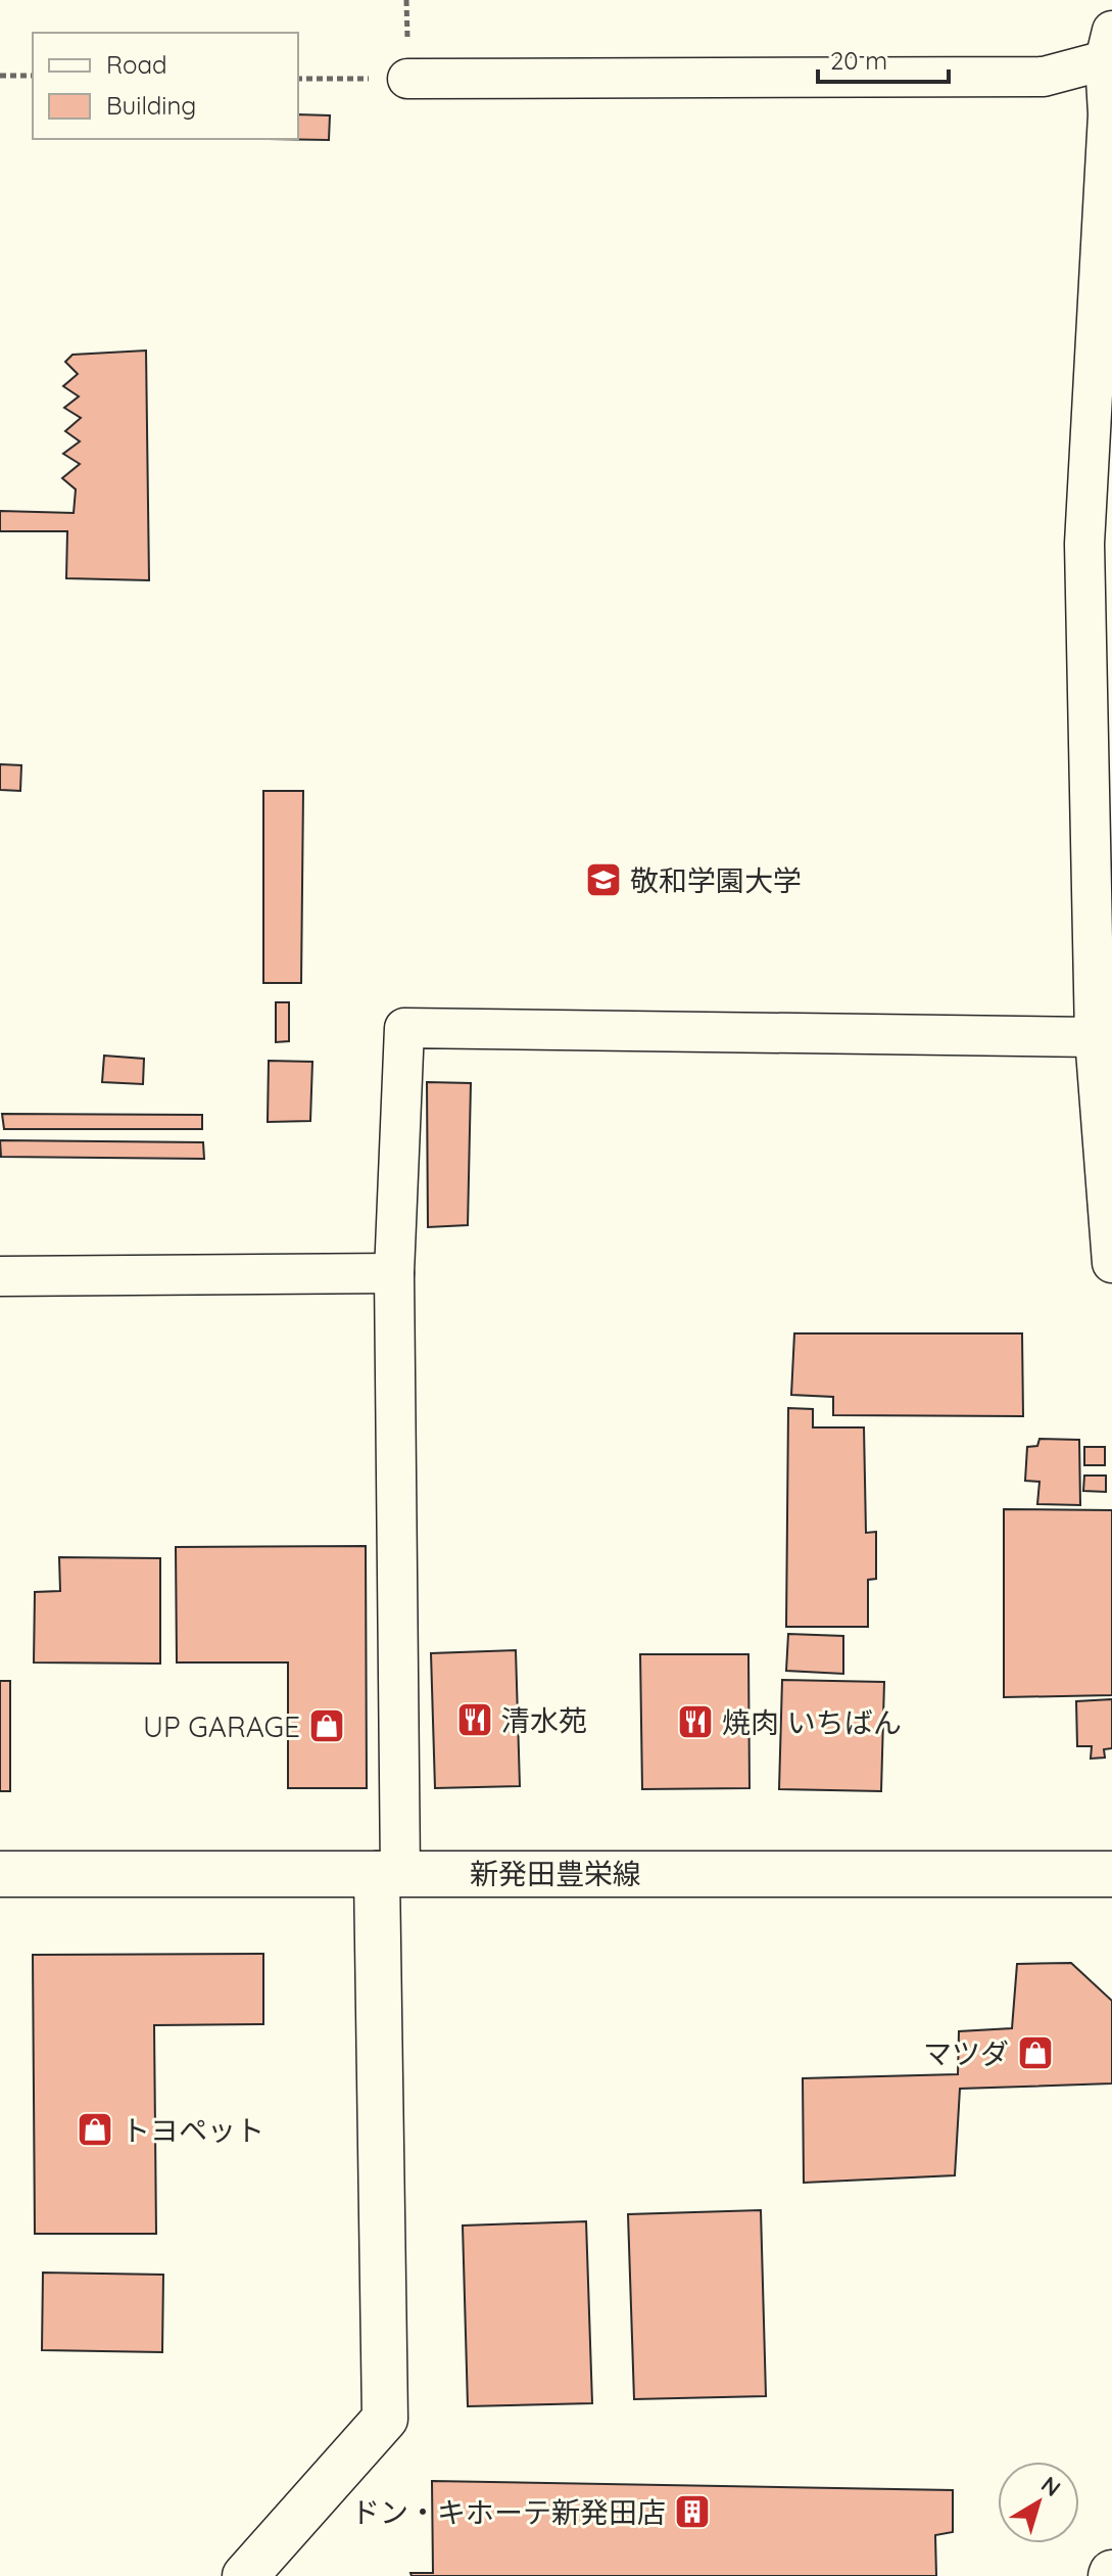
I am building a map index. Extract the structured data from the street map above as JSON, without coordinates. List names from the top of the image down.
{
  "streets": {
    "main road": ["新発田豊栄線"]
  },
  "places": {
    "school or university": ["敬和学園大学"],
    "restaurant": ["清水苑", "焼肉 いちばん"],
    "shop": ["UP GARAGE", "マツダ", "トヨペット"],
    "building": ["ドン・キホーテ新発田店"]
  },
  "legend": ["Road", "Building"],
  "scale_bar": "20 m",
  "north": "top right"
}
